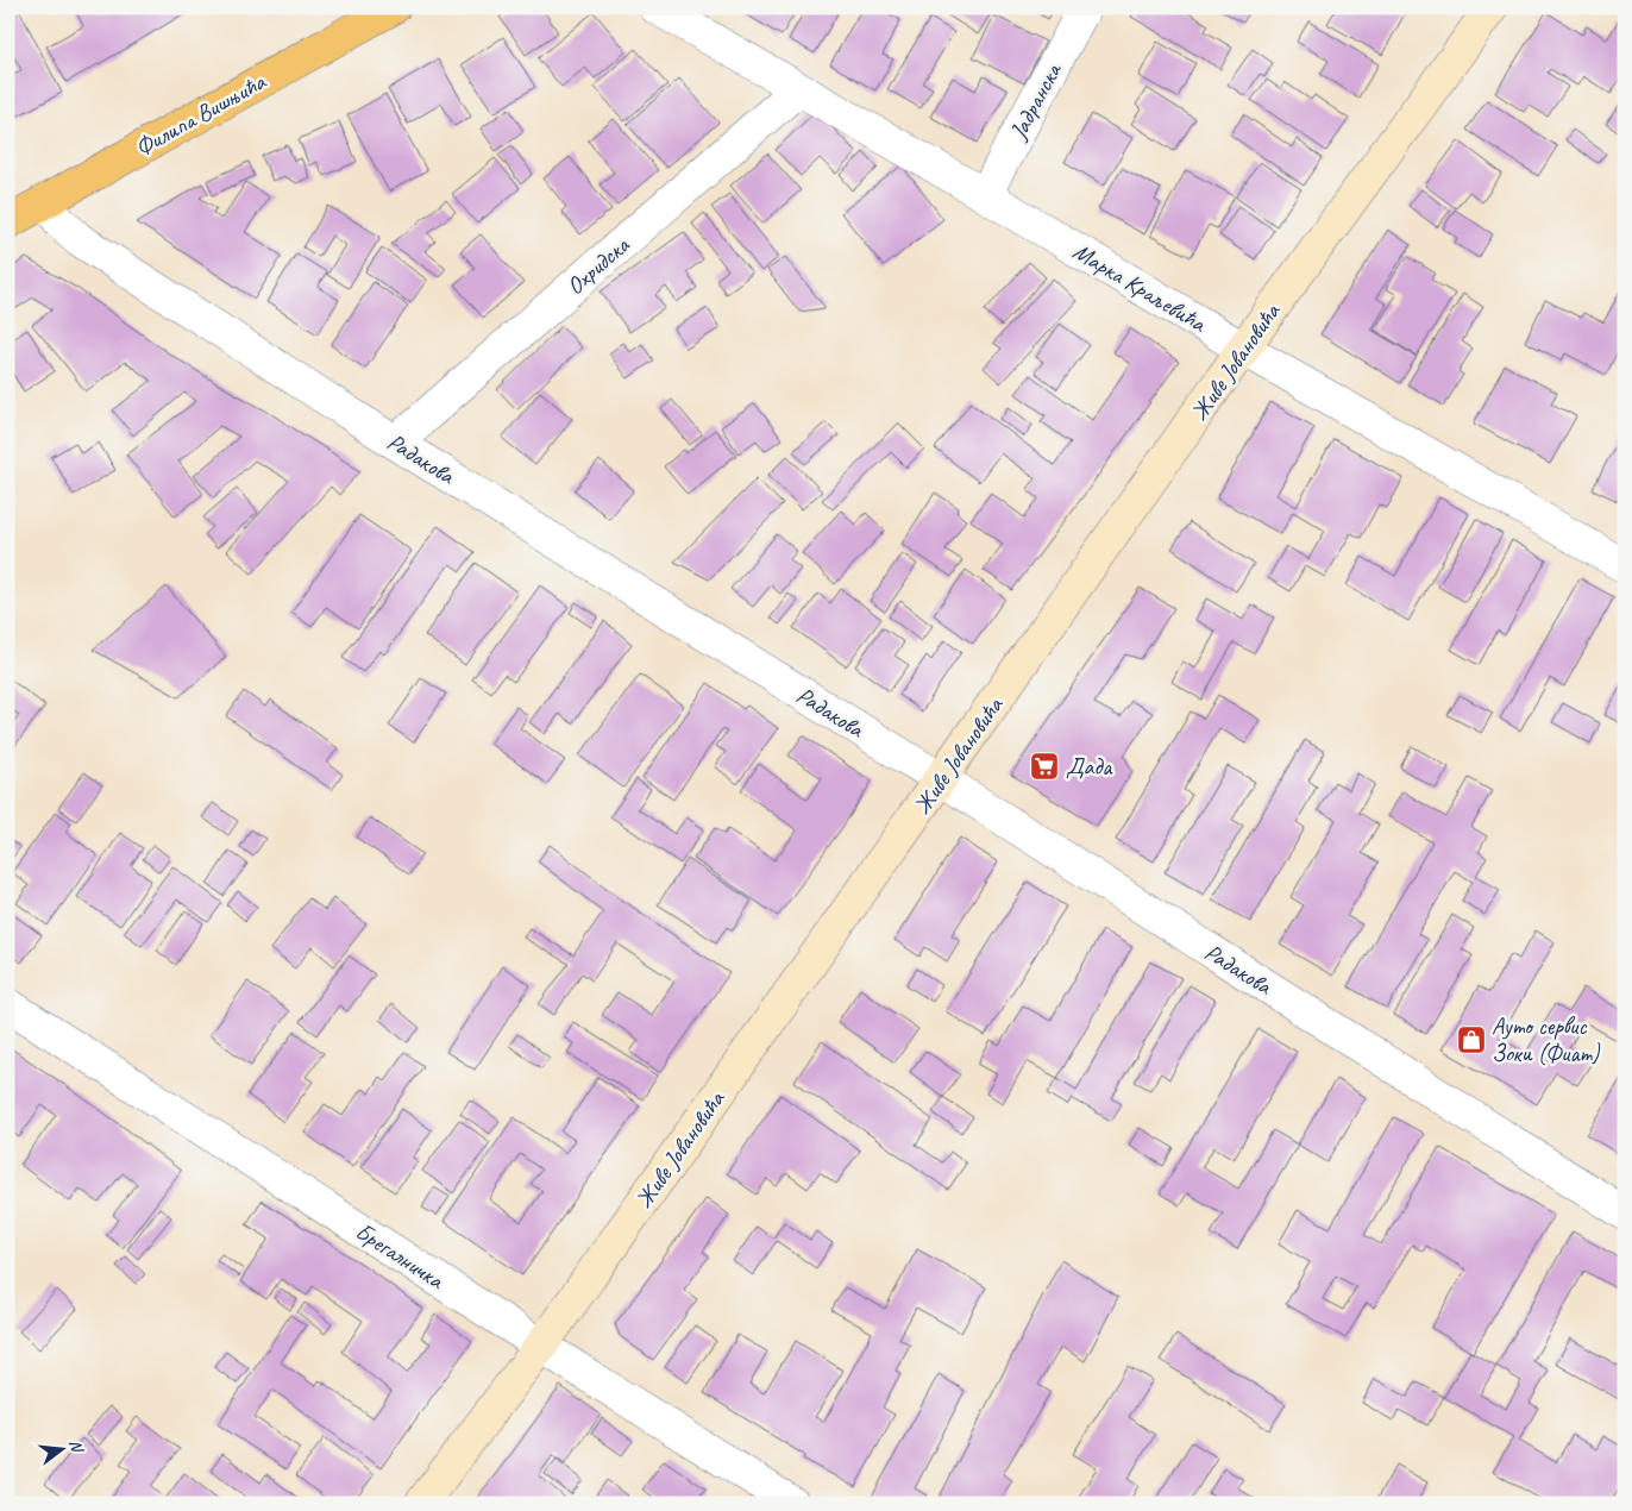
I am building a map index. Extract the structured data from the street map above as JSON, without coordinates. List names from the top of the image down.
{
  "streets": {
    "main road": ["Филипа Вишњића"],
    "street": [
      "Јадранска",
      "Охридска",
      "Марка Краљевића",
      "Живе Јовановића",
      "Радакова",
      "Брегалничка"
    ]
  },
  "crossings": [
    ["Јадранска", "Марка Краљевића"],
    ["Филипа Вишњића", "Радакова"],
    ["Охридска", "Марка Краљевића"],
    ["Охридска", "Радакова"],
    ["Марка Краљевића", "Живе Јовановића"],
    ["Живе Јовановића", "Радакова"],
    ["Живе Јовановића", "Брегалничка"]
  ],
  "places": {
    "supermarket": ["Дада"],
    "shop": ["Ауто сервис Зоки (Фиат)"]
  },
  "north": "right"
}
